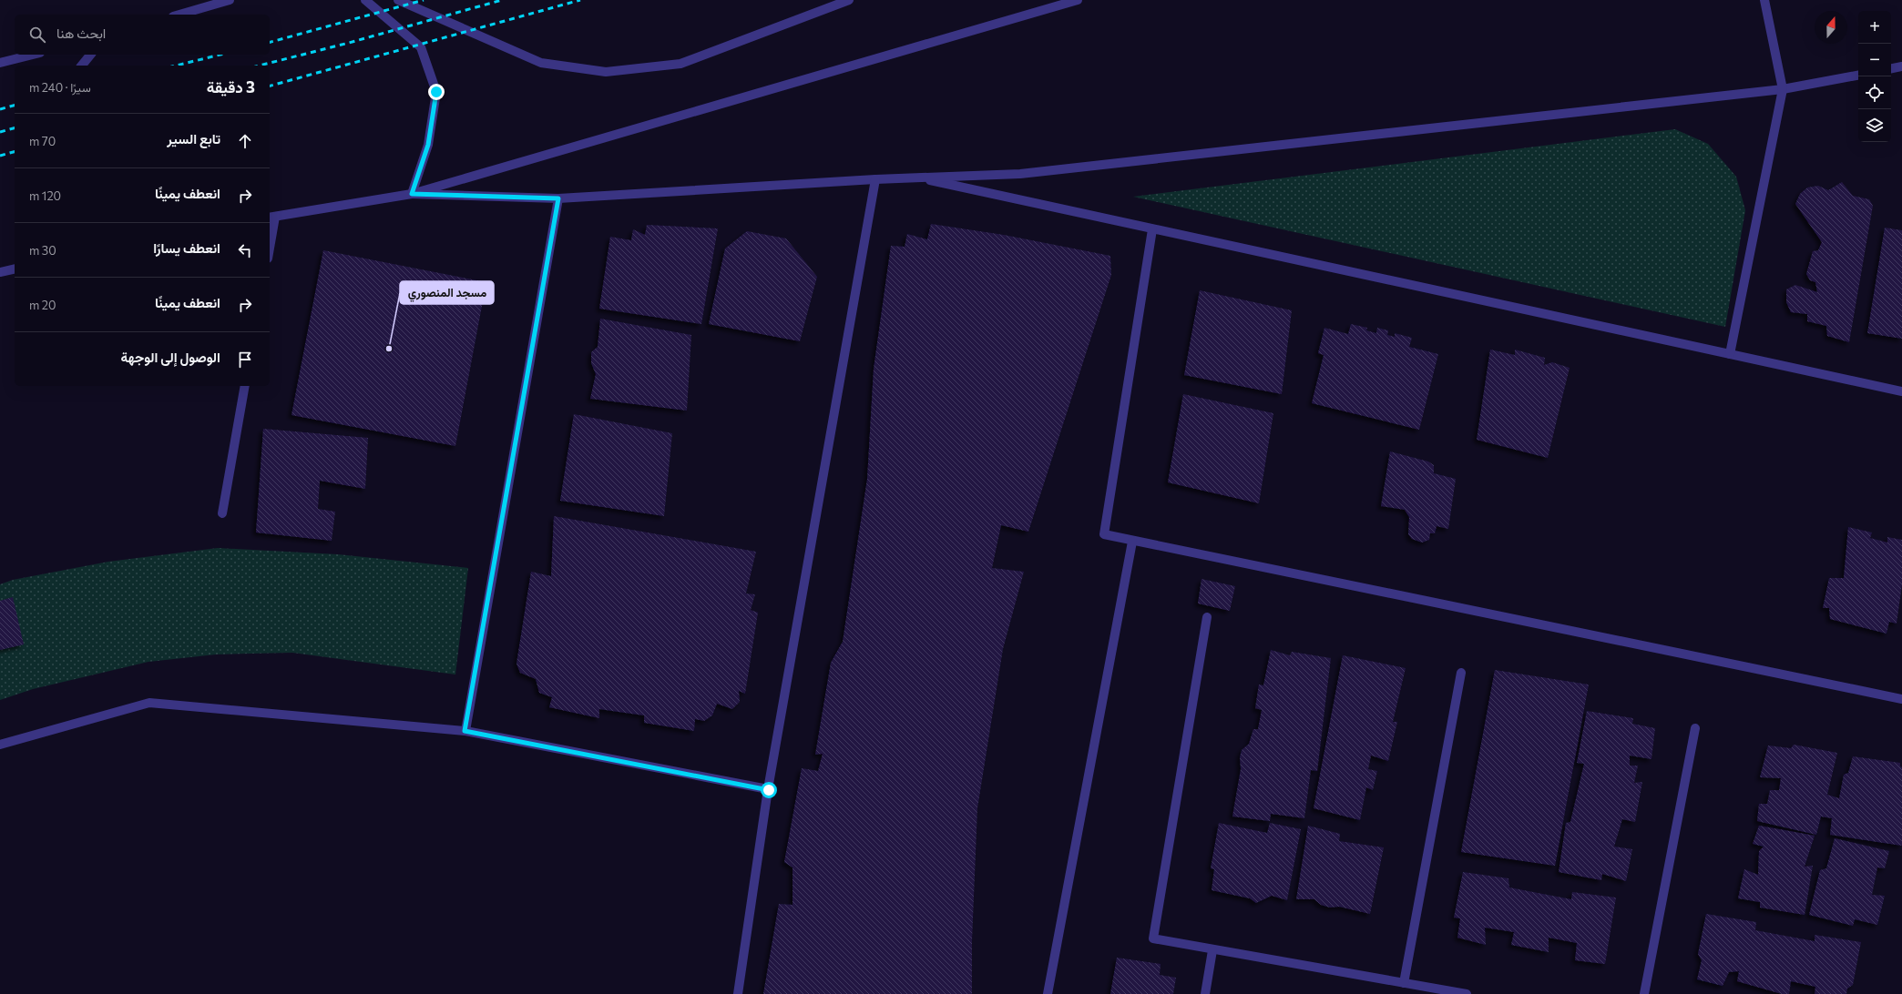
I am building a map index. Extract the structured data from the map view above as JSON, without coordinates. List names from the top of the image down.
{
  "places": ["مسجد المنصوري"],
  "north": "top",
  "page": {
    "map_buttons": ["+", "−"],
    "search": "ابحث هنا",
    "heading": ["3 دقيقة", "سيرًا · 240 m"],
    "list": [
      ["تابع السير", "70 m"],
      ["انعطف يمينًا", "120 m"],
      ["انعطف يسارًا", "30 m"],
      ["انعطف يمينًا", "20 m"],
      "الوصول إلى الوجهة"
    ]
  }
}
